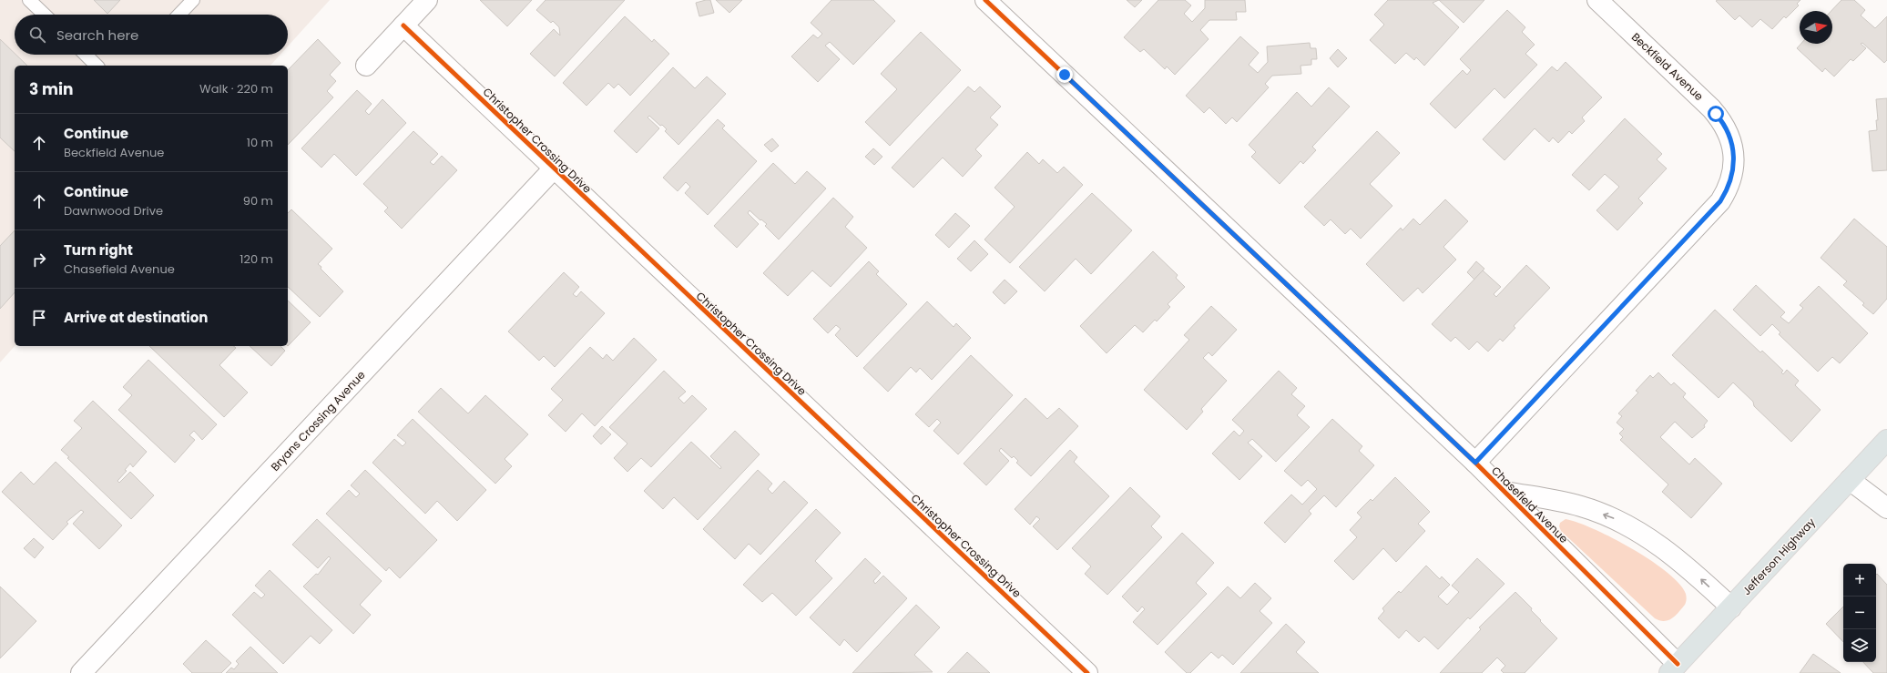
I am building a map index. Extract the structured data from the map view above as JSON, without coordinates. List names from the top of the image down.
{
  "streets": {
    "main road": ["Jefferson Highway"],
    "street": [
      "Beckfield Avenue",
      "Christopher Crossing Drive",
      "Bryans Crossing Avenue",
      "Chasefield Avenue"
    ]
  },
  "crossings": [
    ["Beckfield Avenue", "Chasefield Avenue"],
    ["Christopher Crossing Drive", "Bryans Crossing Avenue"],
    ["Chasefield Avenue", "Jefferson Highway"]
  ],
  "north": "right",
  "page": {
    "search": "Search here",
    "heading": ["3 min", "Walk · 220 m"],
    "list": [
      ["Continue", "Beckfield Avenue", "10 m"],
      ["Continue", "Dawnwood Drive", "90 m"],
      ["Turn right", "Chasefield Avenue", "120 m"],
      "Arrive at destination"
    ],
    "map_buttons": ["+", "−"]
  }
}
